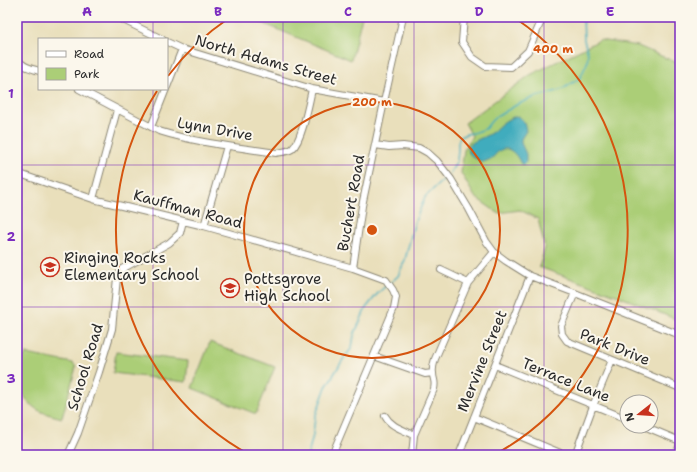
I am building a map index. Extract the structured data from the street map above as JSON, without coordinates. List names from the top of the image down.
{
  "streets": {
    "street": [
      "North Adams Street",
      "Lynn Drive",
      "Buchert Road",
      "Kauffman Road",
      "Park Drive",
      "Mervine Street",
      "School Road",
      "Terrace Lane"
    ]
  },
  "crossings": [
    ["North Adams Street", "Lynn Drive"],
    ["North Adams Street", "Buchert Road"],
    ["Buchert Road", "Kauffman Road"],
    ["Kauffman Road", "School Road"],
    ["Mervine Street", "Terrace Lane"]
  ],
  "places": {
    "school or university": ["Ringing Rocks Elementary School", "Pottsgrove High School"]
  },
  "legend": ["Road", "Park"],
  "north": "left",
  "grid": {
    "columns": [
      "A",
      "B",
      "C",
      "D",
      "E"
    ],
    "rows": ["1", "2", "3"]
  },
  "rings": ["400 m", "200 m"]
}
